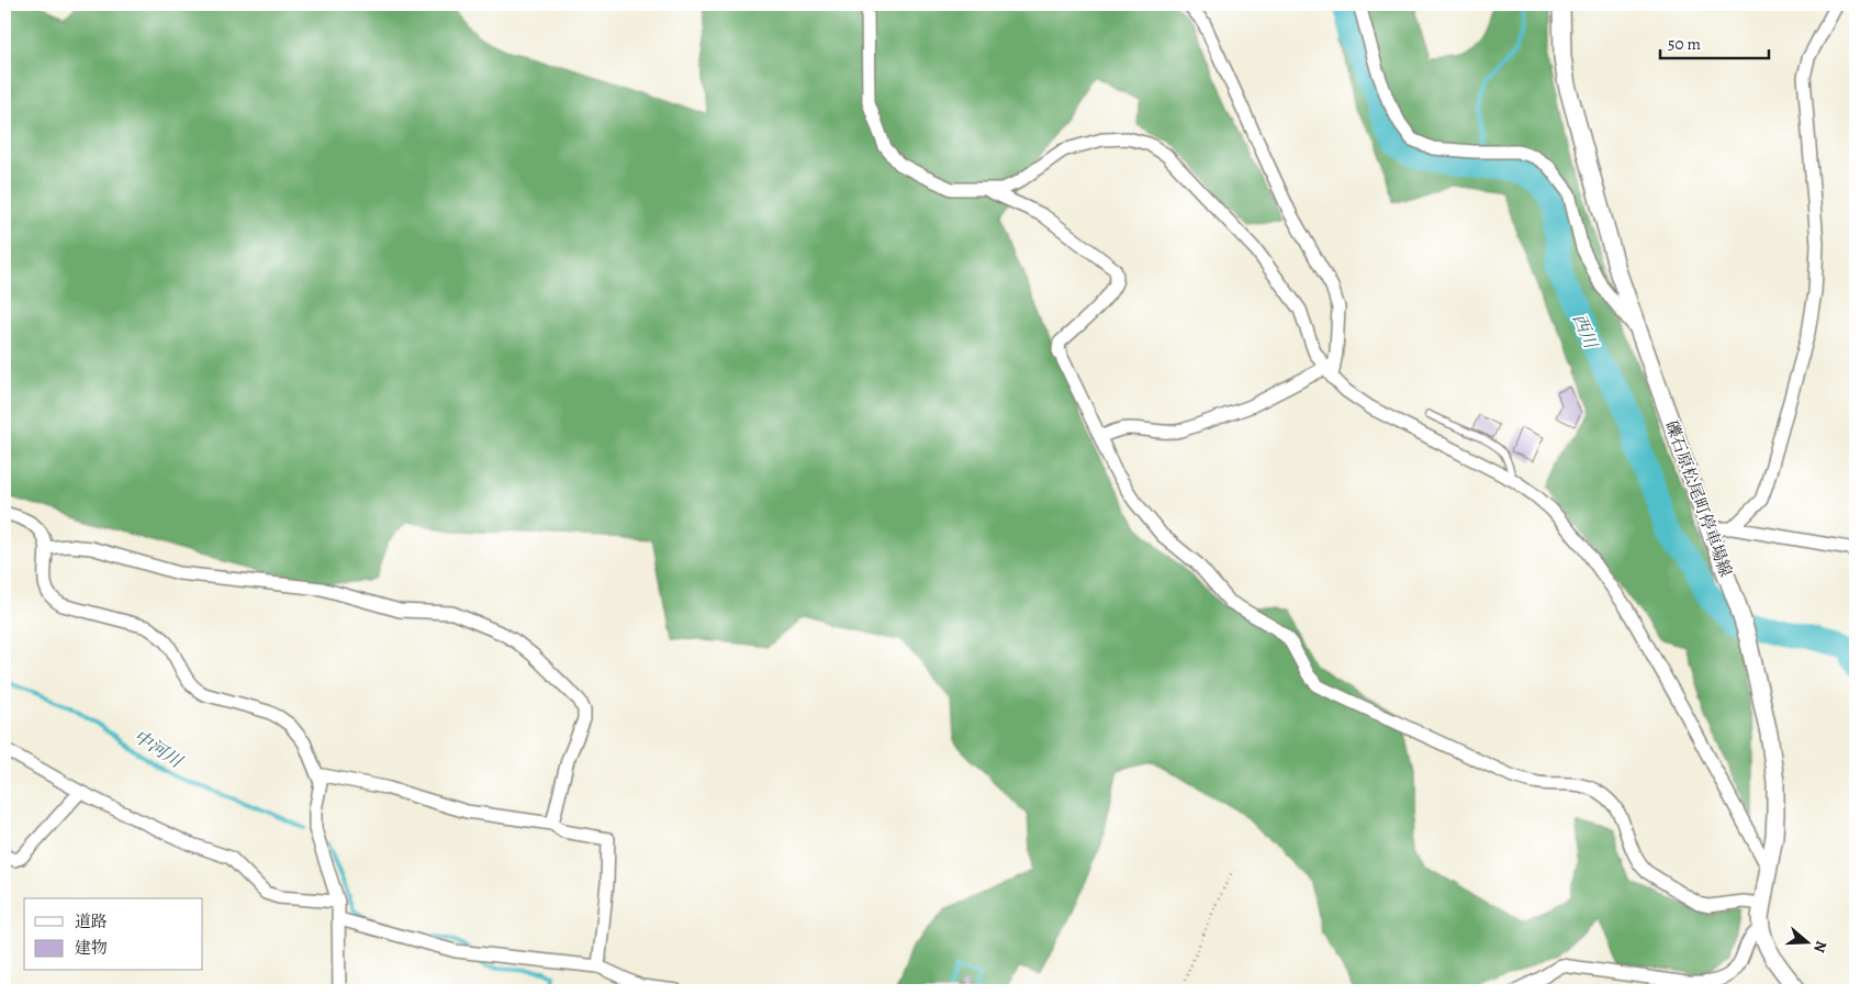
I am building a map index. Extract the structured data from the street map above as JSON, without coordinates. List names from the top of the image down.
{
  "streets": {
    "main road": ["礫石原松尾町停車場線"]
  },
  "water": ["西川", "中河川"],
  "legend": ["道路", "建物"],
  "scale_bar": "50 m",
  "north": "right"
}
